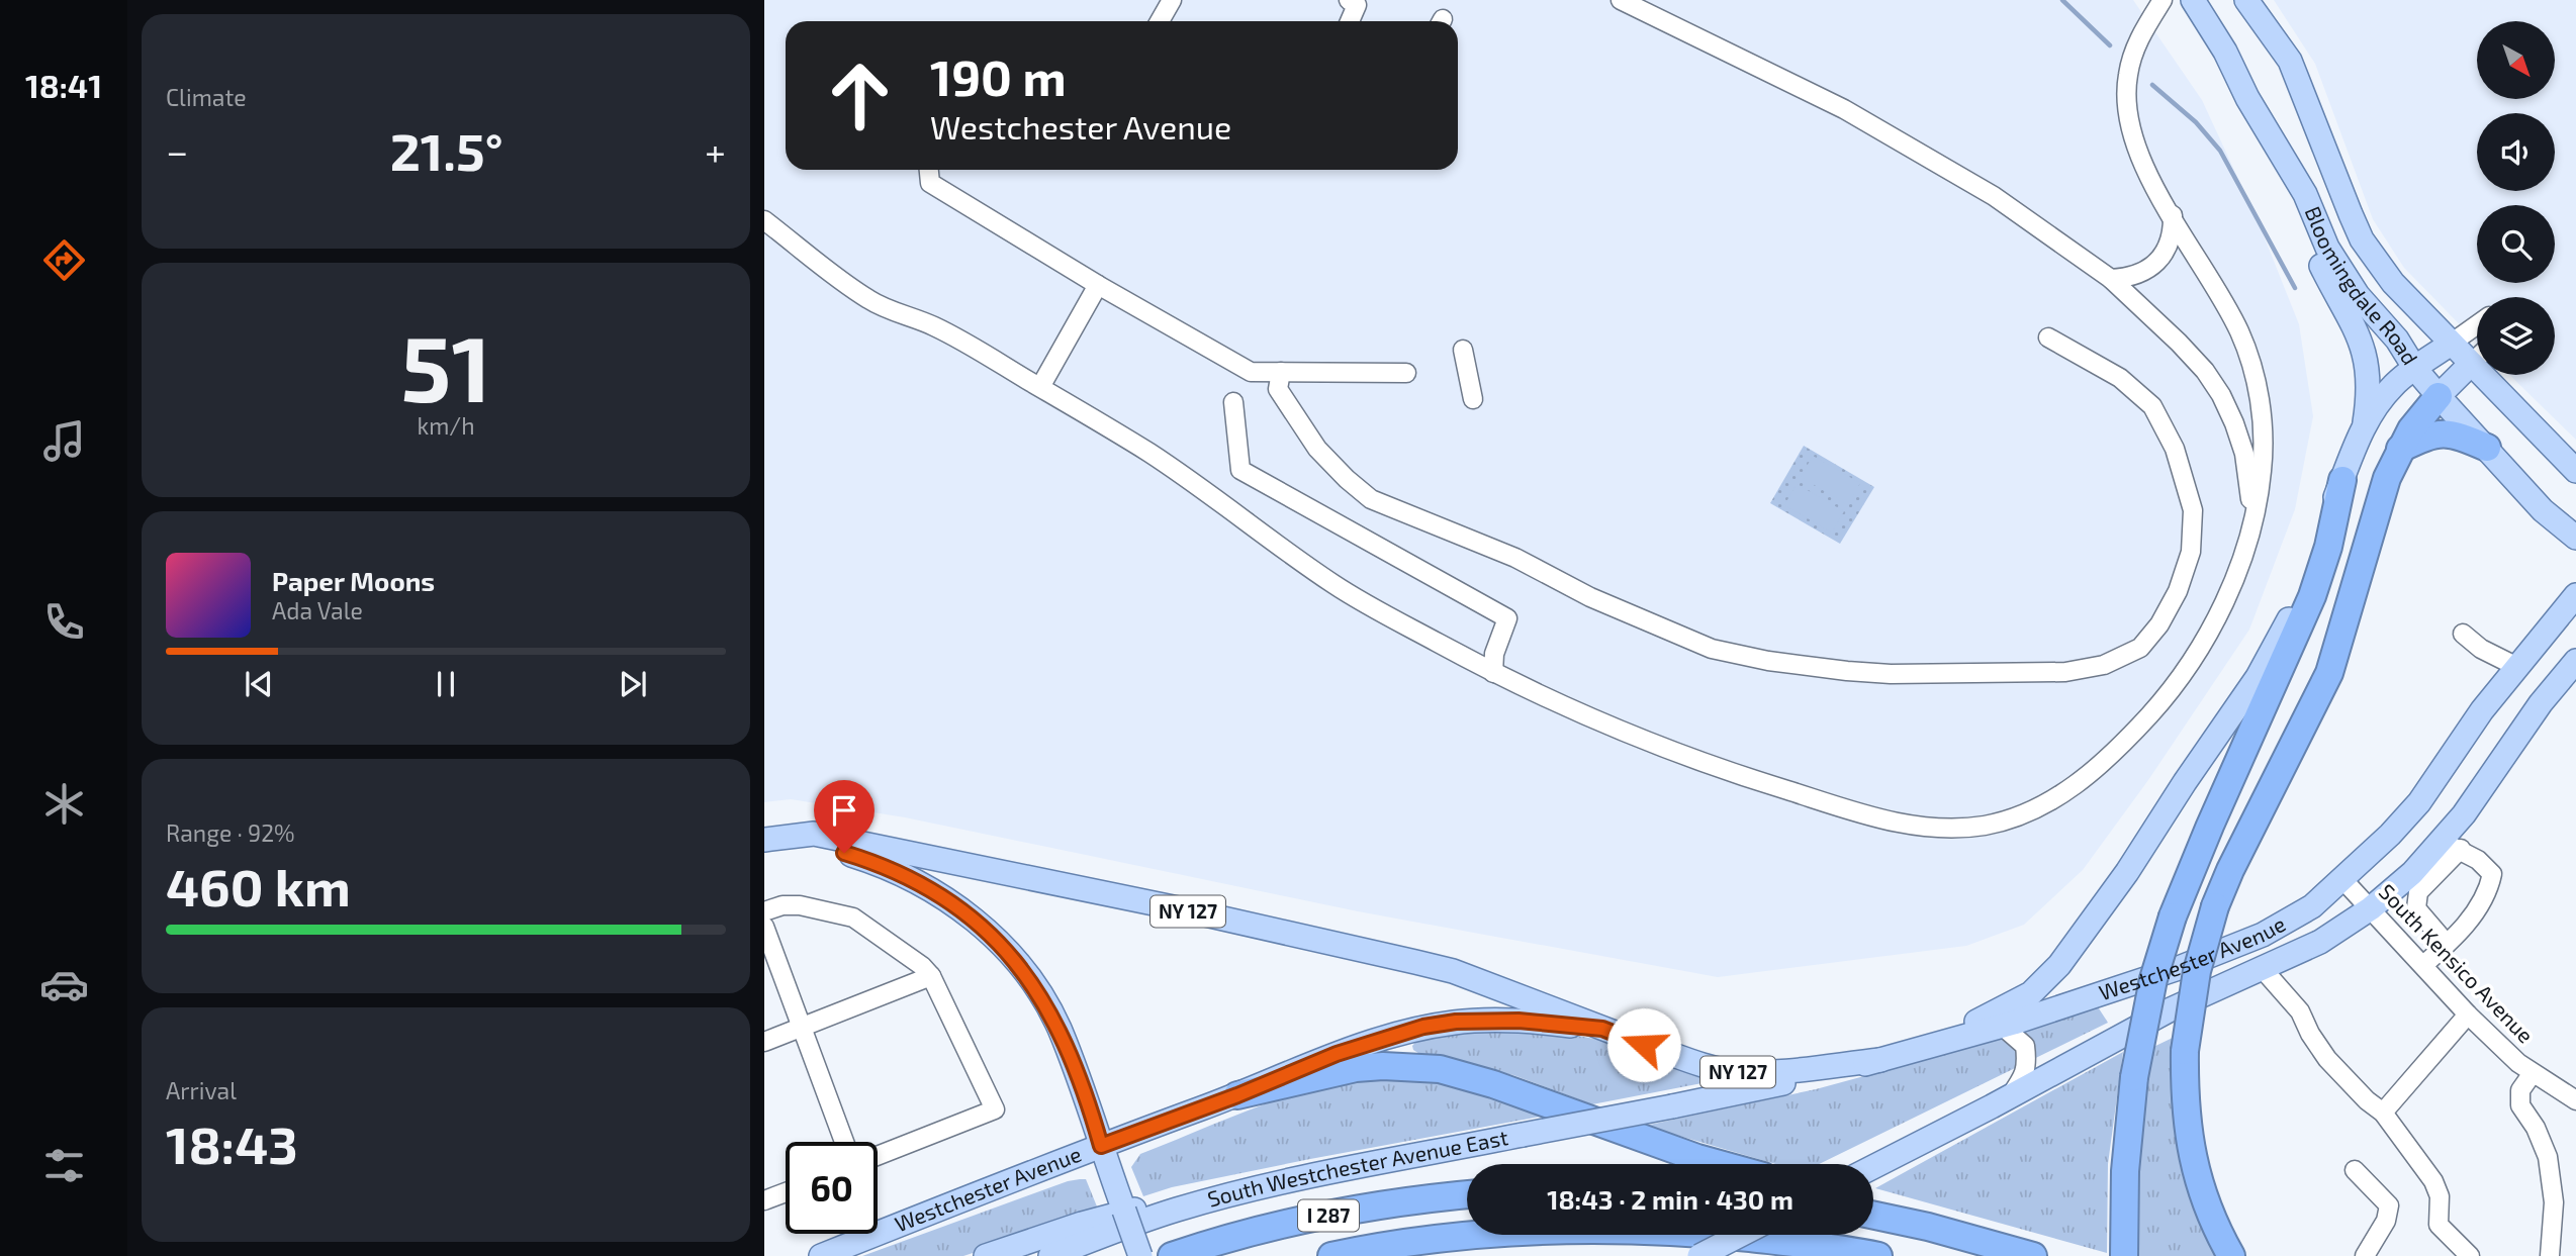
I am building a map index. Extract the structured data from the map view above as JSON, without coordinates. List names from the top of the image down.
{
  "streets": {
    "highway": ["I 287"],
    "main road": [
      "Bloomingdale Road",
      "NY 127",
      "Westchester Avenue",
      "South Westchester Avenue East"
    ],
    "street": ["South Kensico Avenue"]
  },
  "crossings": [
    ["NY 127", "Westchester Avenue"],
    ["Westchester Avenue", "South Kensico Avenue"],
    ["Westchester Avenue", "South Westchester Avenue East"]
  ],
  "north": "bottom right",
  "page": {
    "tabs": "18:41",
    "tile": [
      "Climate",
      ["51", "km/h"],
      ["Range · 92%", "460 km"],
      ["Arrival", "18:43"]
    ],
    "turn": ["190 m", "Westchester Avenue"],
    "heat": ["−", "21.5°", "+"],
    "song": ["Paper Moons", "Ada Vale"],
    "limit": "60",
    "trip": "18:43 · 2 min · 430 m"
  }
}
